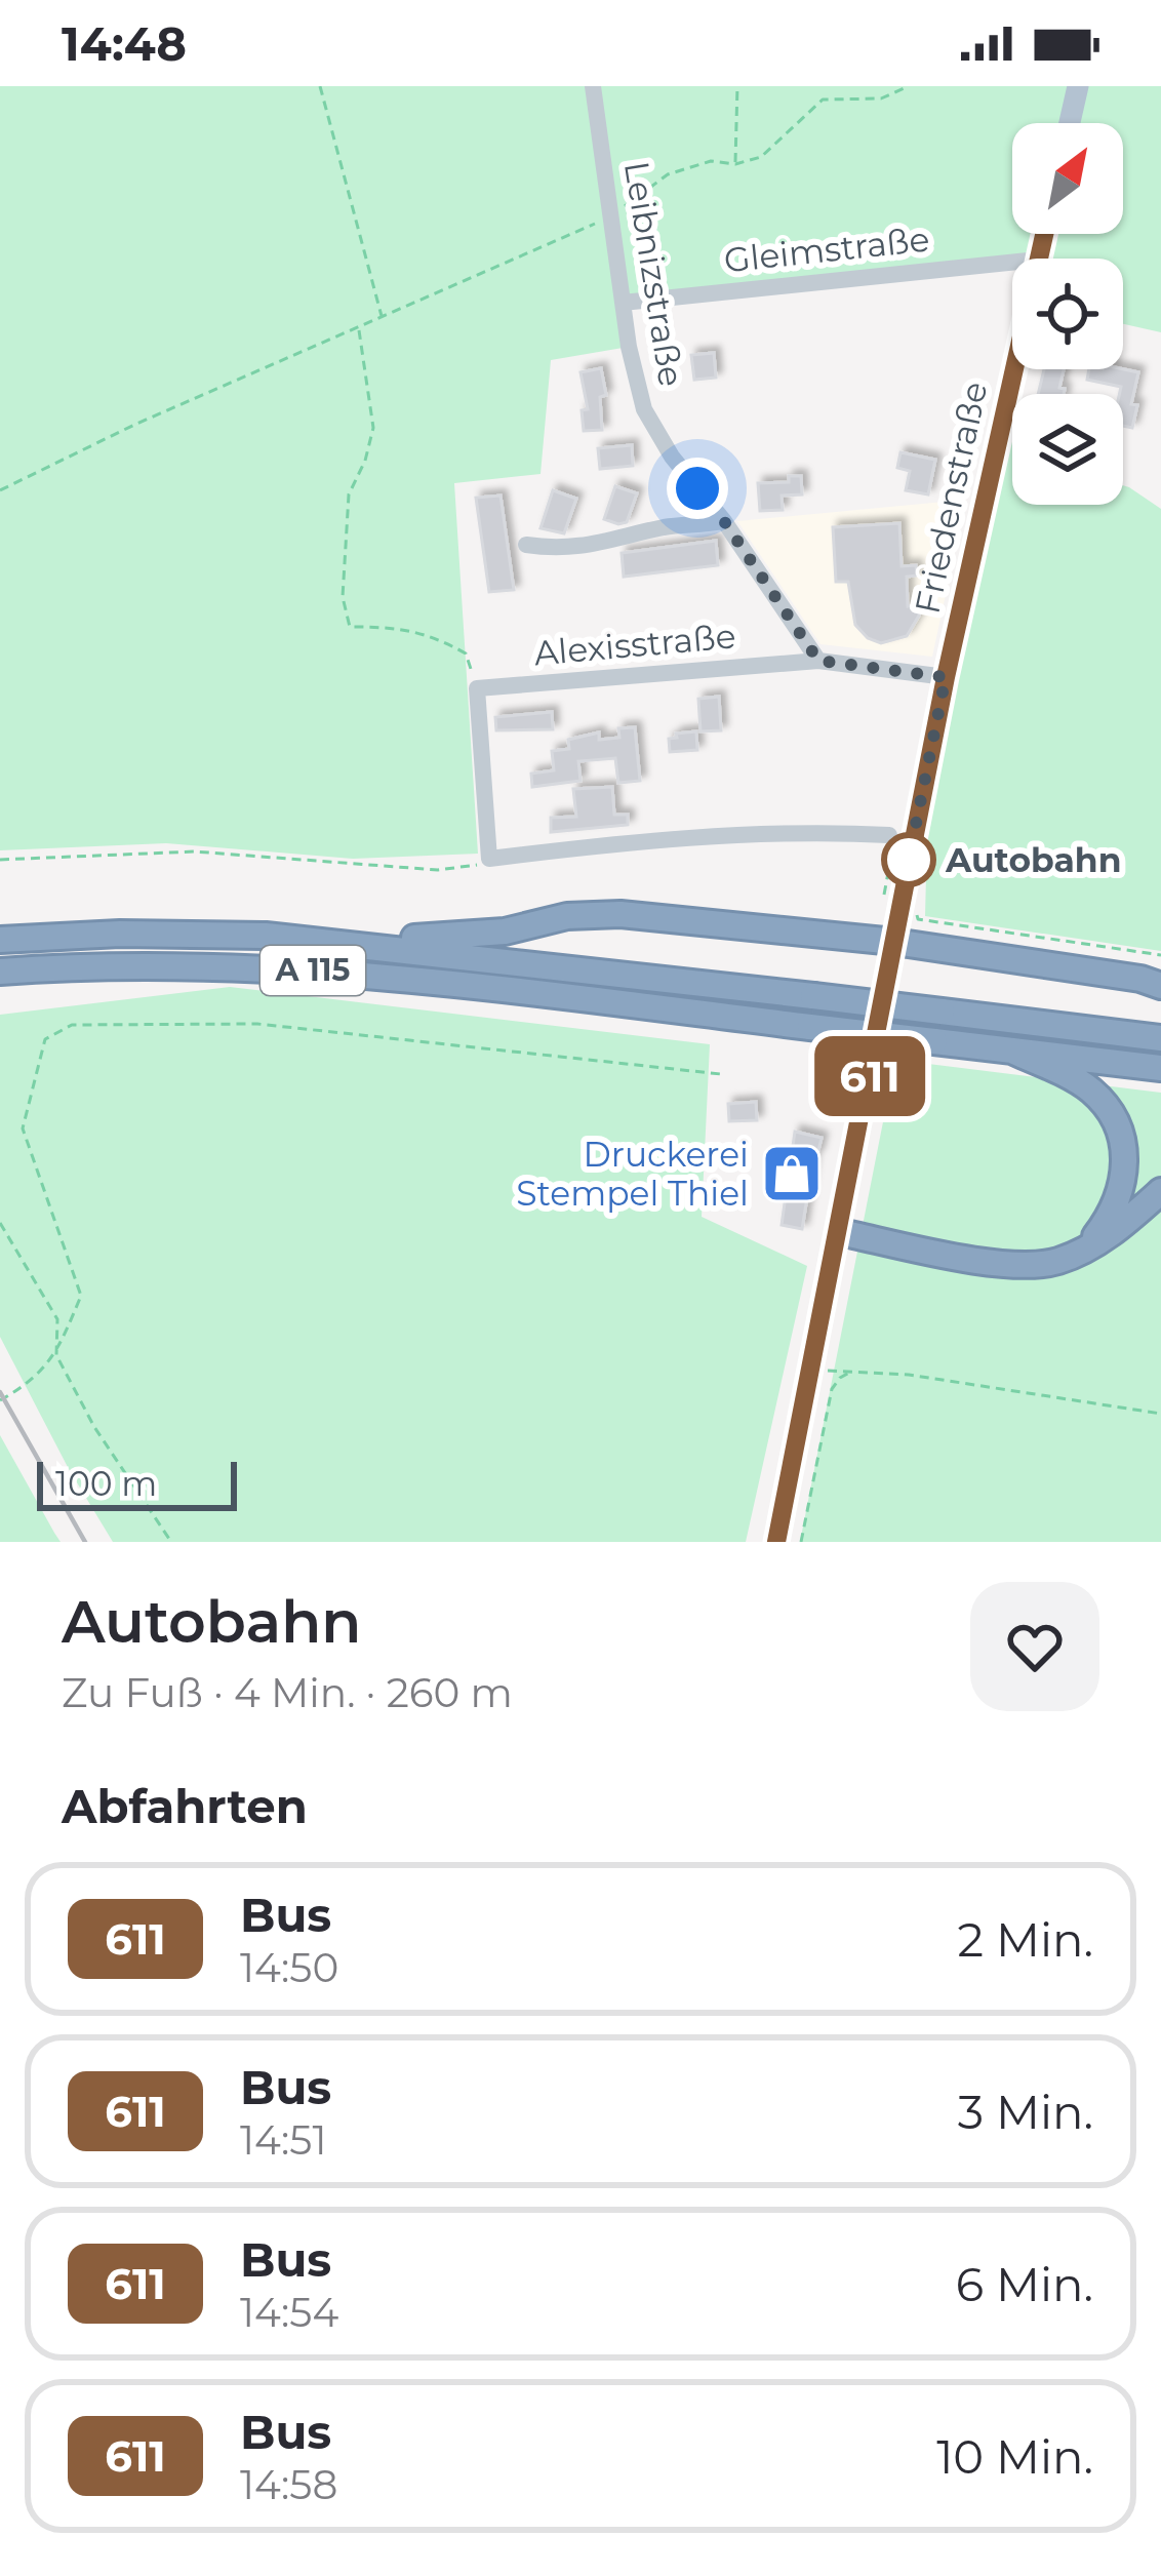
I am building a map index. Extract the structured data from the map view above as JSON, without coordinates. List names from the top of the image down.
{
  "streets": {
    "highway": ["A 115"],
    "main road": ["Friedenstraße"],
    "street": ["Gleimstraße", "Leibnizstraße", "Alexisstraße"]
  },
  "crossings": [
    ["Gleimstraße", "Leibnizstraße"],
    ["Leibnizstraße", "Alexisstraße"],
    ["Friedenstraße", "Alexisstraße"]
  ],
  "places": {
    "other": ["Autobahn"],
    "shop": ["Druckerei Stempel Thiel"]
  },
  "lines": ["bus line 611"],
  "scale_bar": "100 m",
  "north": "top right",
  "page": {
    "status": "14:48",
    "on_map": "611",
    "scale": "100 m",
    "heading": [
      ["Autobahn", "Zu Fuß · 4 Min. · 260 m"],
      "Abfahrten"
    ],
    "list": [
      {
        "mark": "611",
        "name": "Bus",
        "note": "14:50",
        "value": "2 Min."
      },
      {
        "mark": "611",
        "name": "Bus",
        "note": "14:51",
        "value": "3 Min."
      },
      {
        "mark": "611",
        "name": "Bus",
        "note": "14:54",
        "value": "6 Min."
      },
      {
        "mark": "611",
        "name": "Bus",
        "note": "14:58",
        "value": "10 Min."
      }
    ]
  }
}
